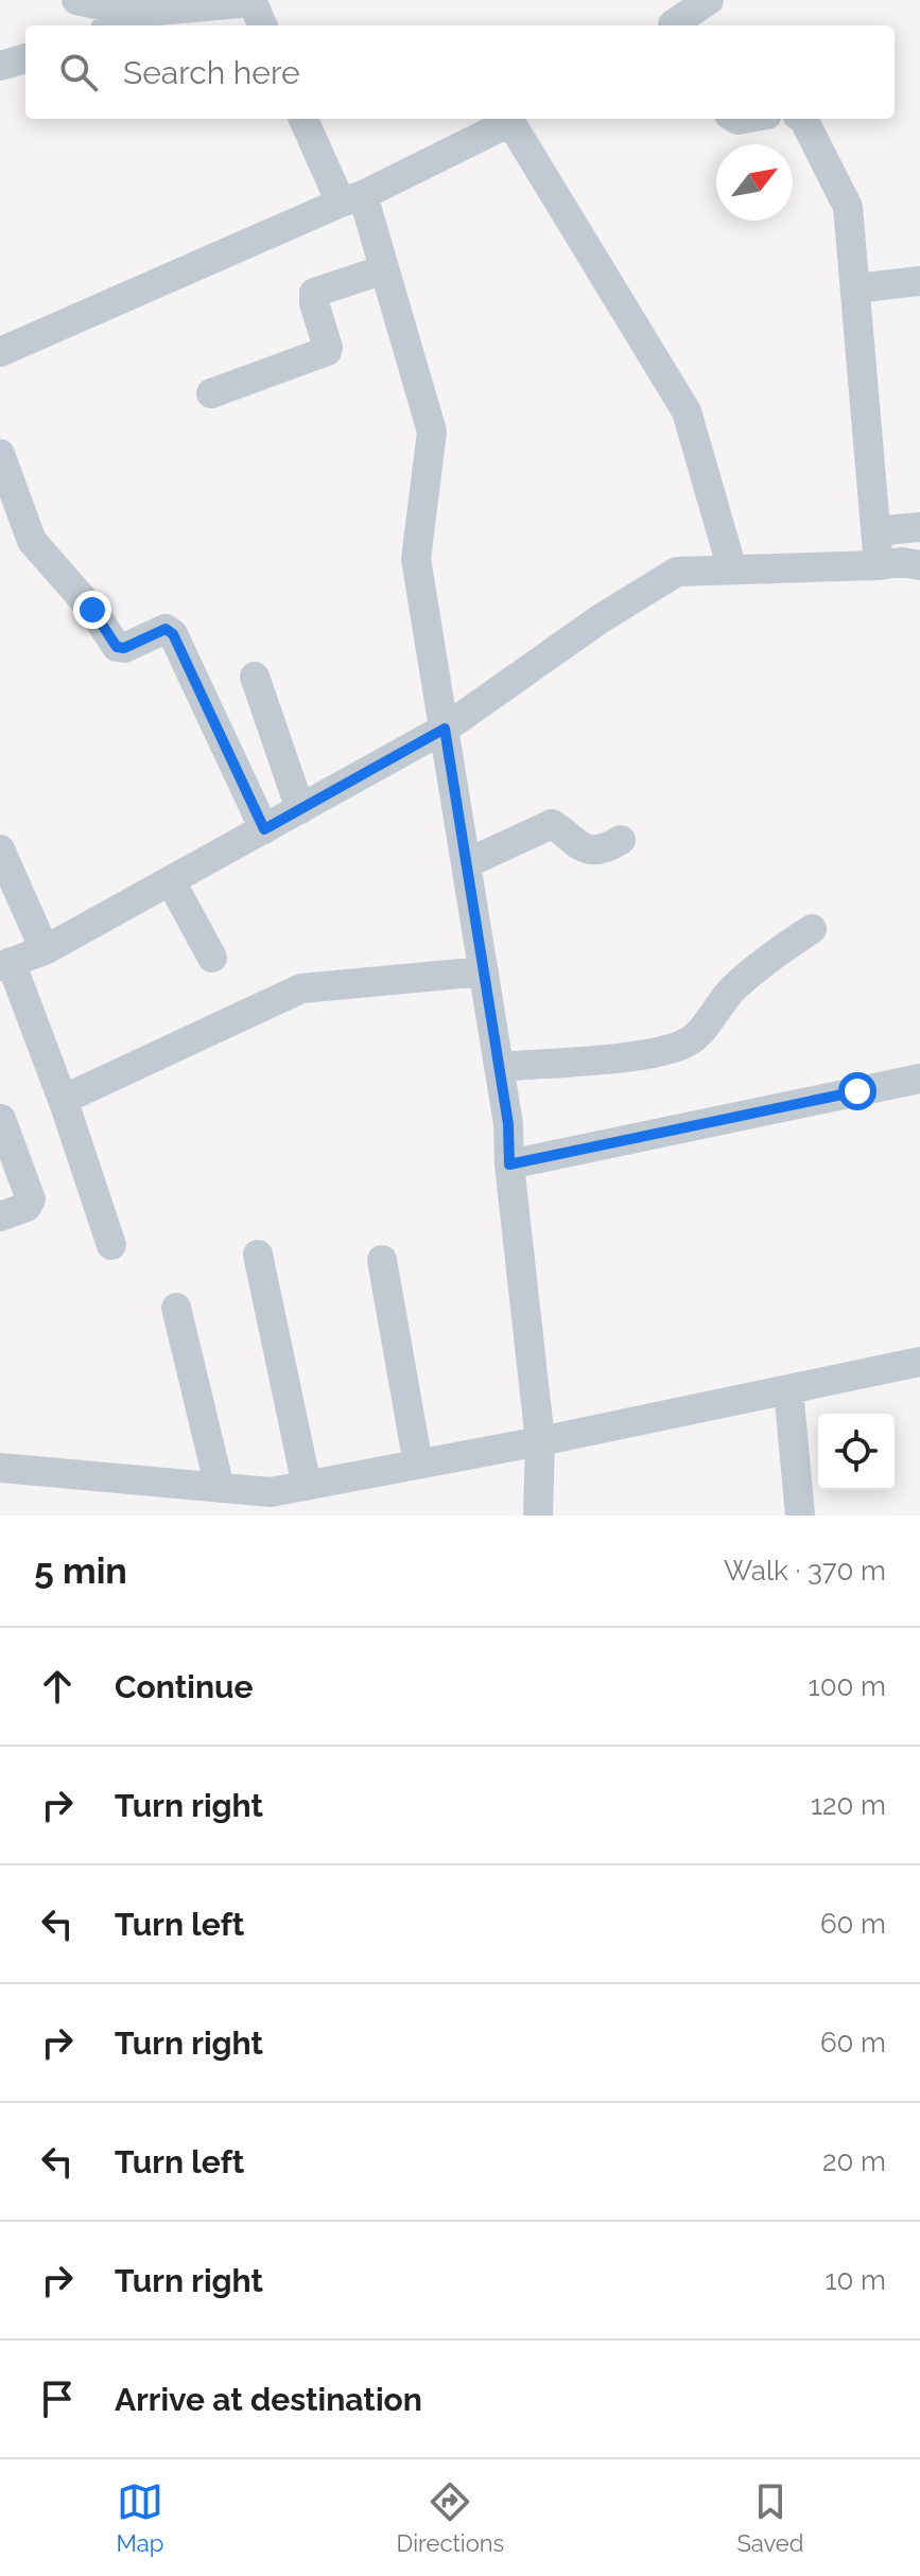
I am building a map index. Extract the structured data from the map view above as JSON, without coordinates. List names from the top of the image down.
{
  "north": "top right",
  "page": {
    "search": "Search here",
    "heading": ["5 min", "Walk · 370 m"],
    "list": [
      ["Continue", "100 m"],
      ["Turn right", "120 m"],
      ["Turn left", "60 m"],
      ["Turn right", "60 m"],
      ["Turn left", "20 m"],
      ["Turn right", "10 m"],
      "Arrive at destination"
    ],
    "nav": ["Map", "Directions", "Saved"]
  }
}
